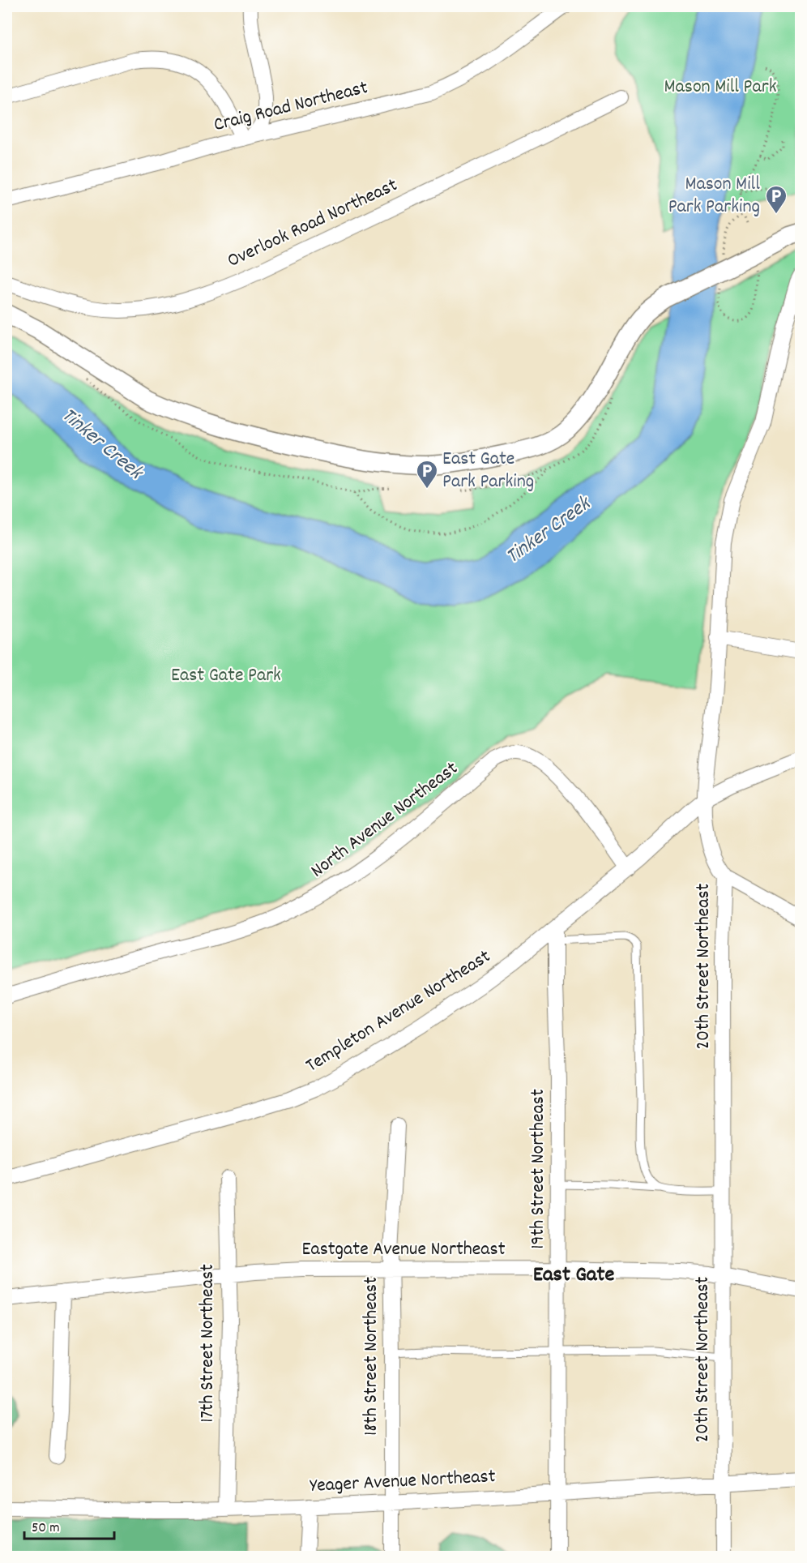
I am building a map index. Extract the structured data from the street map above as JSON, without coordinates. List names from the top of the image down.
{
  "streets": {
    "street": [
      "Craig Road Northeast",
      "Overlook Road Northeast",
      "North Avenue Northeast",
      "20th Street Northeast",
      "Templeton Avenue Northeast",
      "19th Street Northeast",
      "Eastgate Avenue Northeast",
      "17th Street Northeast",
      "18th Street Northeast",
      "Yeager Avenue Northeast"
    ]
  },
  "crossings": [
    ["North Avenue Northeast", "Templeton Avenue Northeast"],
    ["20th Street Northeast", "Templeton Avenue Northeast"],
    ["20th Street Northeast", "Eastgate Avenue Northeast"],
    ["20th Street Northeast", "Yeager Avenue Northeast"],
    ["Templeton Avenue Northeast", "19th Street Northeast"],
    ["19th Street Northeast", "Eastgate Avenue Northeast"],
    ["19th Street Northeast", "Yeager Avenue Northeast"],
    ["Eastgate Avenue Northeast", "17th Street Northeast"],
    ["Eastgate Avenue Northeast", "18th Street Northeast"],
    ["17th Street Northeast", "Yeager Avenue Northeast"],
    ["18th Street Northeast", "Yeager Avenue Northeast"]
  ],
  "districts": ["East Gate"],
  "water": ["Tinker Creek"],
  "parks": ["Mason Mill Park", "East Gate Park"],
  "places": {
    "parking": ["Mason Mill Park Parking", "East Gate Park Parking"]
  },
  "scale_bar": "50 m"
}
